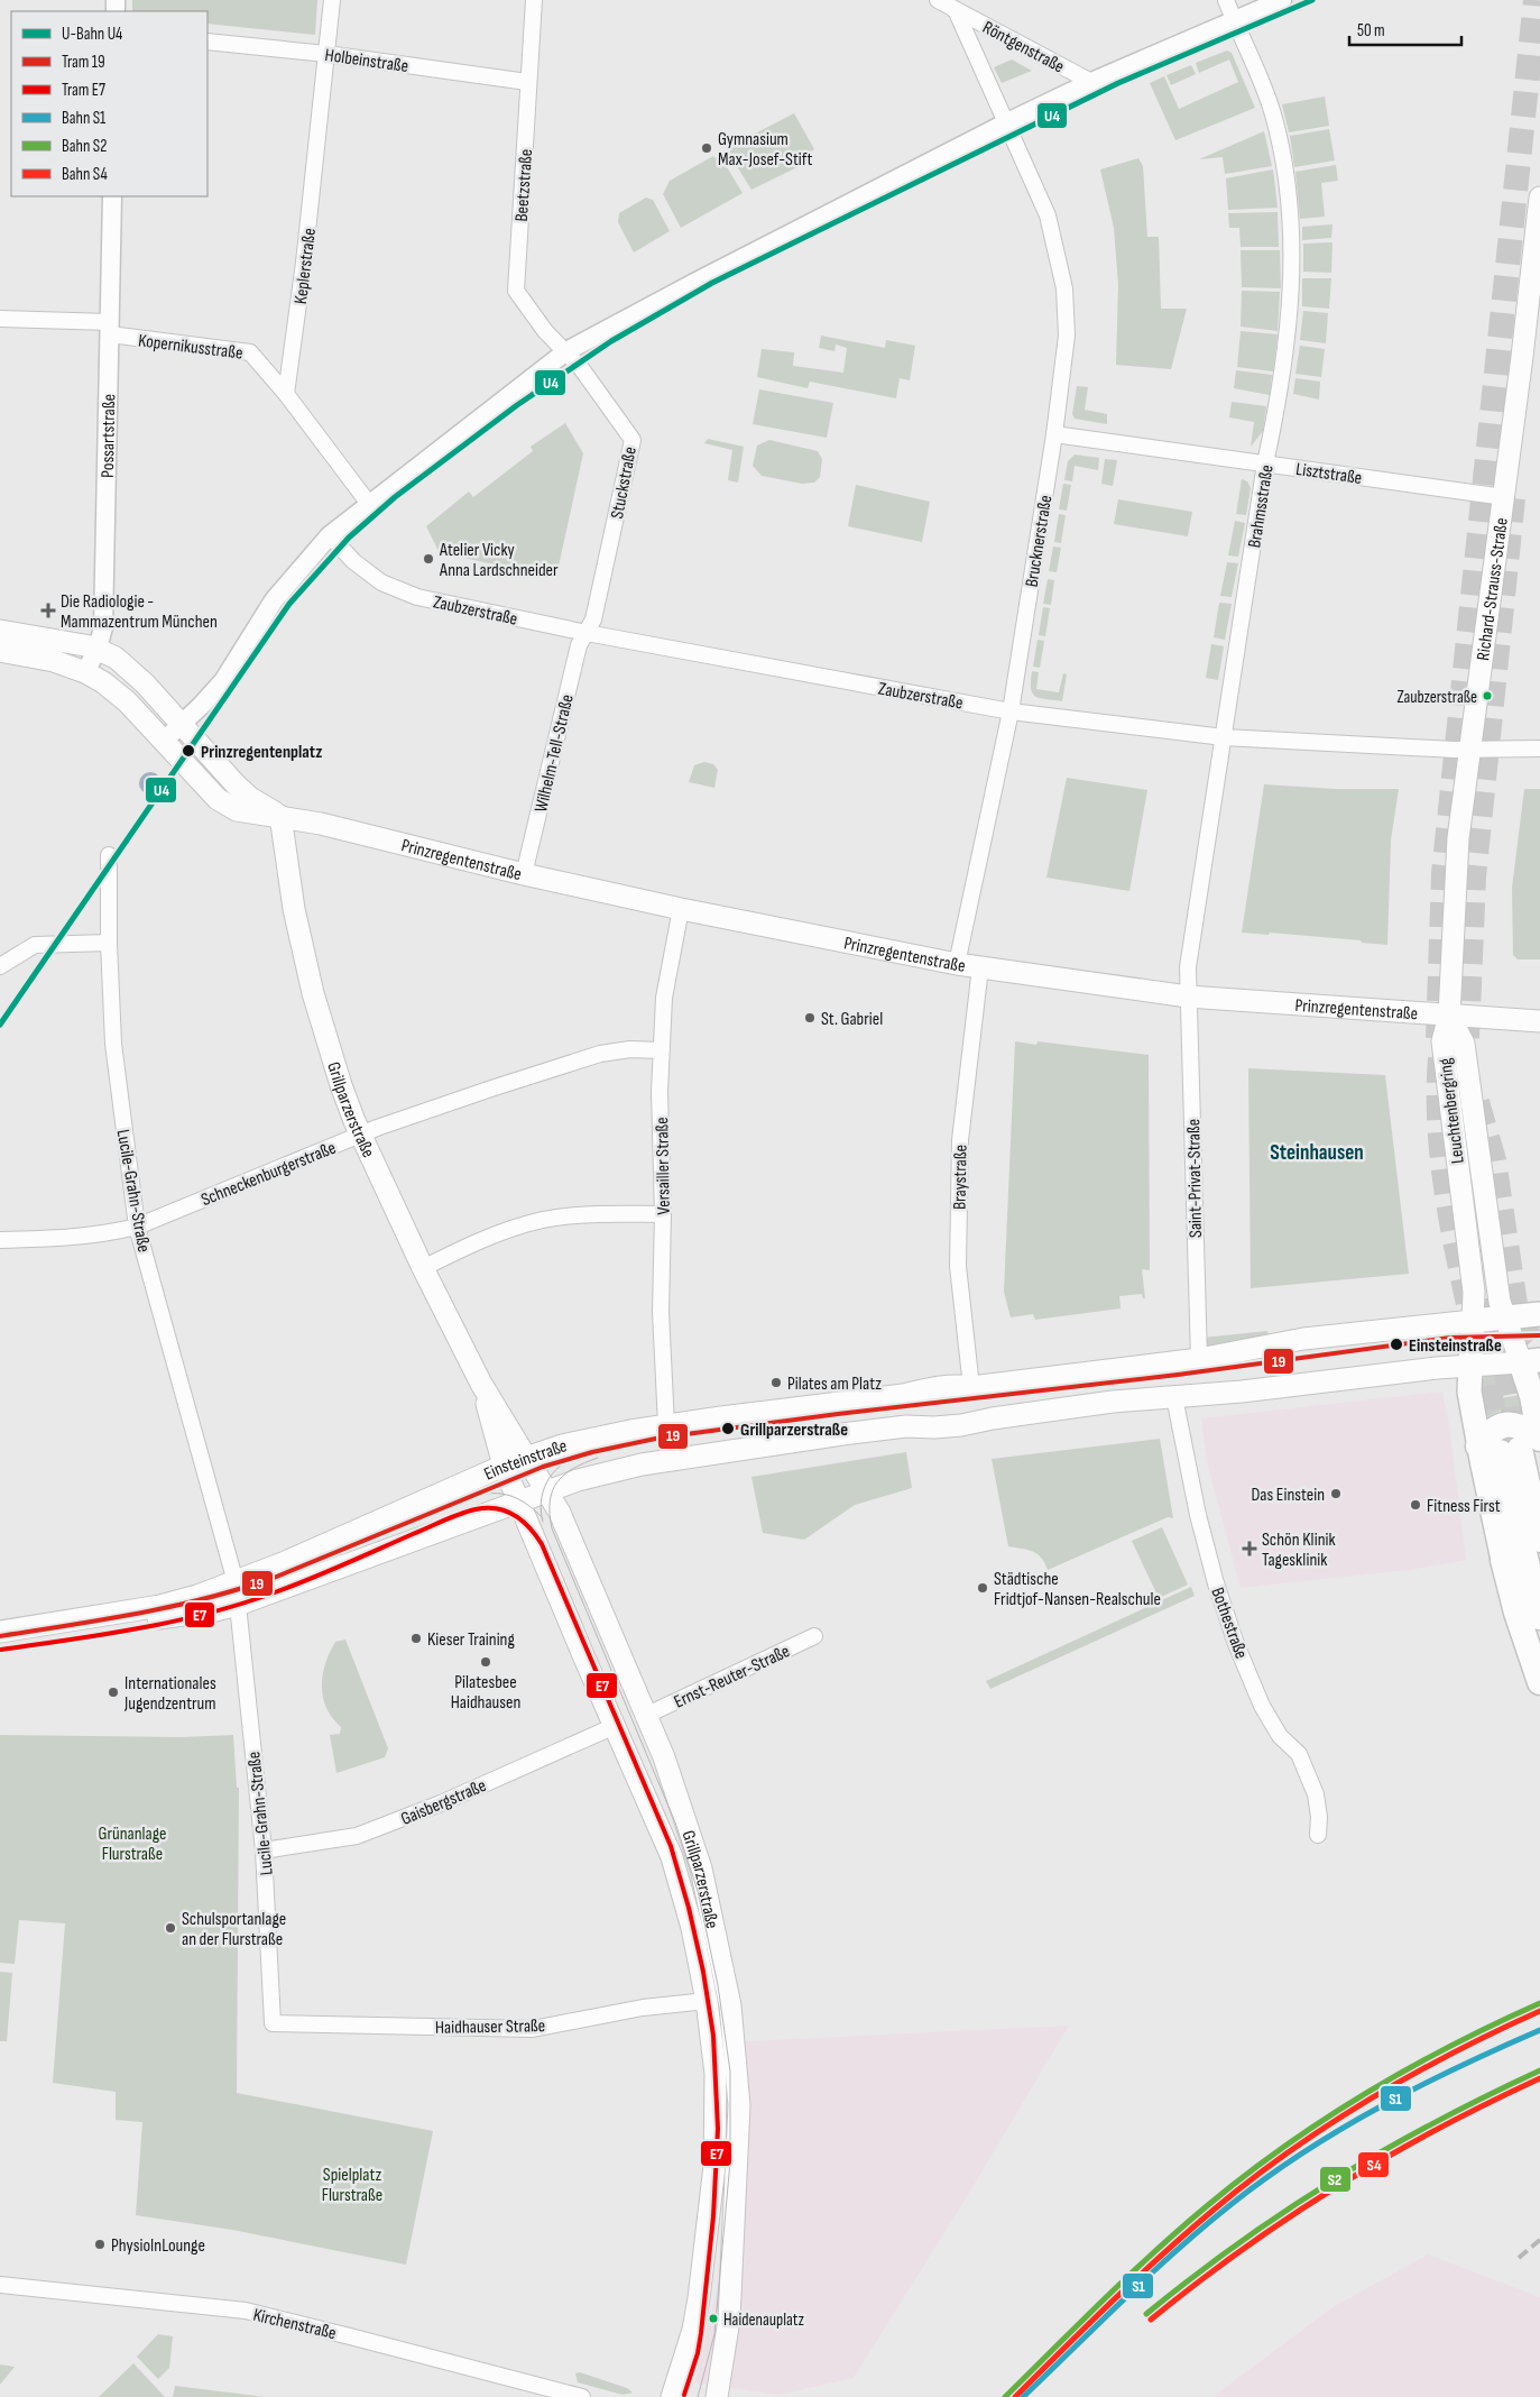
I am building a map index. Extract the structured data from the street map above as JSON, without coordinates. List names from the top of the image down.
{
  "streets": {
    "main road": [
      "Richard-Strauss-Straße",
      "Prinzregentenstraße",
      "Grillparzerstraße",
      "Leuchtenbergring",
      "Einsteinstraße"
    ],
    "street": [
      "Röntgenstraße",
      "Holbeinstraße",
      "Beetzstraße",
      "Keplerstraße",
      "Kopernikusstraße",
      "Possartstraße",
      "Lisztstraße",
      "Stuckstraße",
      "Brahmsstraße",
      "Brucknerstraße",
      "Zaubzerstraße",
      "Wilhelm-Tell-Straße",
      "Versailler Straße",
      "Schneckenburgerstraße",
      "Braystraße",
      "Saint-Privat-Straße",
      "Lucile-Grahn-Straße",
      "Bothestraße",
      "Ernst-Reuter-Straße",
      "Gaisbergstraße",
      "Haidhauser Straße",
      "Kirchenstraße"
    ]
  },
  "crossings": [
    ["Röntgenstraße", "Brucknerstraße"],
    ["Holbeinstraße", "Beetzstraße"],
    ["Holbeinstraße", "Keplerstraße"],
    ["Beetzstraße", "Stuckstraße"],
    ["Keplerstraße", "Kopernikusstraße"],
    ["Kopernikusstraße", "Possartstraße"],
    ["Possartstraße", "Prinzregentenstraße"],
    ["Lisztstraße", "Brahmsstraße"],
    ["Lisztstraße", "Brucknerstraße"],
    ["Lisztstraße", "Richard-Strauss-Straße"],
    ["Stuckstraße", "Zaubzerstraße"],
    ["Stuckstraße", "Wilhelm-Tell-Straße"],
    ["Brahmsstraße", "Zaubzerstraße"],
    ["Brahmsstraße", "Prinzregentenstraße"],
    ["Brahmsstraße", "Saint-Privat-Straße"],
    ["Brucknerstraße", "Zaubzerstraße"],
    ["Brucknerstraße", "Prinzregentenstraße"],
    ["Richard-Strauss-Straße", "Zaubzerstraße"],
    ["Richard-Strauss-Straße", "Prinzregentenstraße"],
    ["Richard-Strauss-Straße", "Leuchtenbergring"],
    ["Zaubzerstraße", "Wilhelm-Tell-Straße"],
    ["Wilhelm-Tell-Straße", "Prinzregentenstraße"],
    ["Prinzregentenstraße", "Grillparzerstraße"],
    ["Prinzregentenstraße", "Leuchtenbergring"],
    ["Prinzregentenstraße", "Versailler Straße"],
    ["Prinzregentenstraße", "Braystraße"],
    ["Prinzregentenstraße", "Saint-Privat-Straße"],
    ["Grillparzerstraße", "Schneckenburgerstraße"],
    ["Grillparzerstraße", "Einsteinstraße"],
    ["Grillparzerstraße", "Ernst-Reuter-Straße"],
    ["Grillparzerstraße", "Gaisbergstraße"],
    ["Grillparzerstraße", "Haidhauser Straße"],
    ["Leuchtenbergring", "Einsteinstraße"],
    ["Versailler Straße", "Schneckenburgerstraße"],
    ["Versailler Straße", "Einsteinstraße"],
    ["Schneckenburgerstraße", "Lucile-Grahn-Straße"],
    ["Braystraße", "Einsteinstraße"],
    ["Saint-Privat-Straße", "Einsteinstraße"],
    ["Lucile-Grahn-Straße", "Einsteinstraße"],
    ["Lucile-Grahn-Straße", "Gaisbergstraße"],
    ["Lucile-Grahn-Straße", "Haidhauser Straße"],
    ["Einsteinstraße", "Bothestraße"]
  ],
  "districts": ["Steinhausen"],
  "parks": ["Grünanlage Flurstraße", "Spielplatz Flurstraße"],
  "places": {
    "other": [
      "Gymnasium Max-Josef-Stift",
      "Atelier Vicky Anna Lardschneider",
      "Zaubzerstraße",
      "Prinzregentenplatz",
      "St. Gabriel",
      "Einsteinstraße",
      "Pilates am Platz",
      "Grillparzerstraße",
      "Das Einstein",
      "Fitness First",
      "Städtische Fridtjof-Nansen-Realschule",
      "Kieser Training",
      "Pilatesbee Haidhausen",
      "Internationales Jugendzentrum",
      "Schulsportanlage an der Flurstraße",
      "PhysioInLounge",
      "Haidenauplatz"
    ],
    "health": ["Die Radiologie - Mammazentrum München", "Schön Klinik Tagesklinik"]
  },
  "lines": [
    "metro line U4",
    "tram line 19",
    "tram line E7",
    "rail line S2",
    "rail line S4",
    "rail line S1"
  ],
  "legend": [
    "U-Bahn U4",
    "Tram 19",
    "Tram E7",
    "Bahn S1",
    "Bahn S2",
    "Bahn S4"
  ],
  "scale_bar": "50 m"
}
